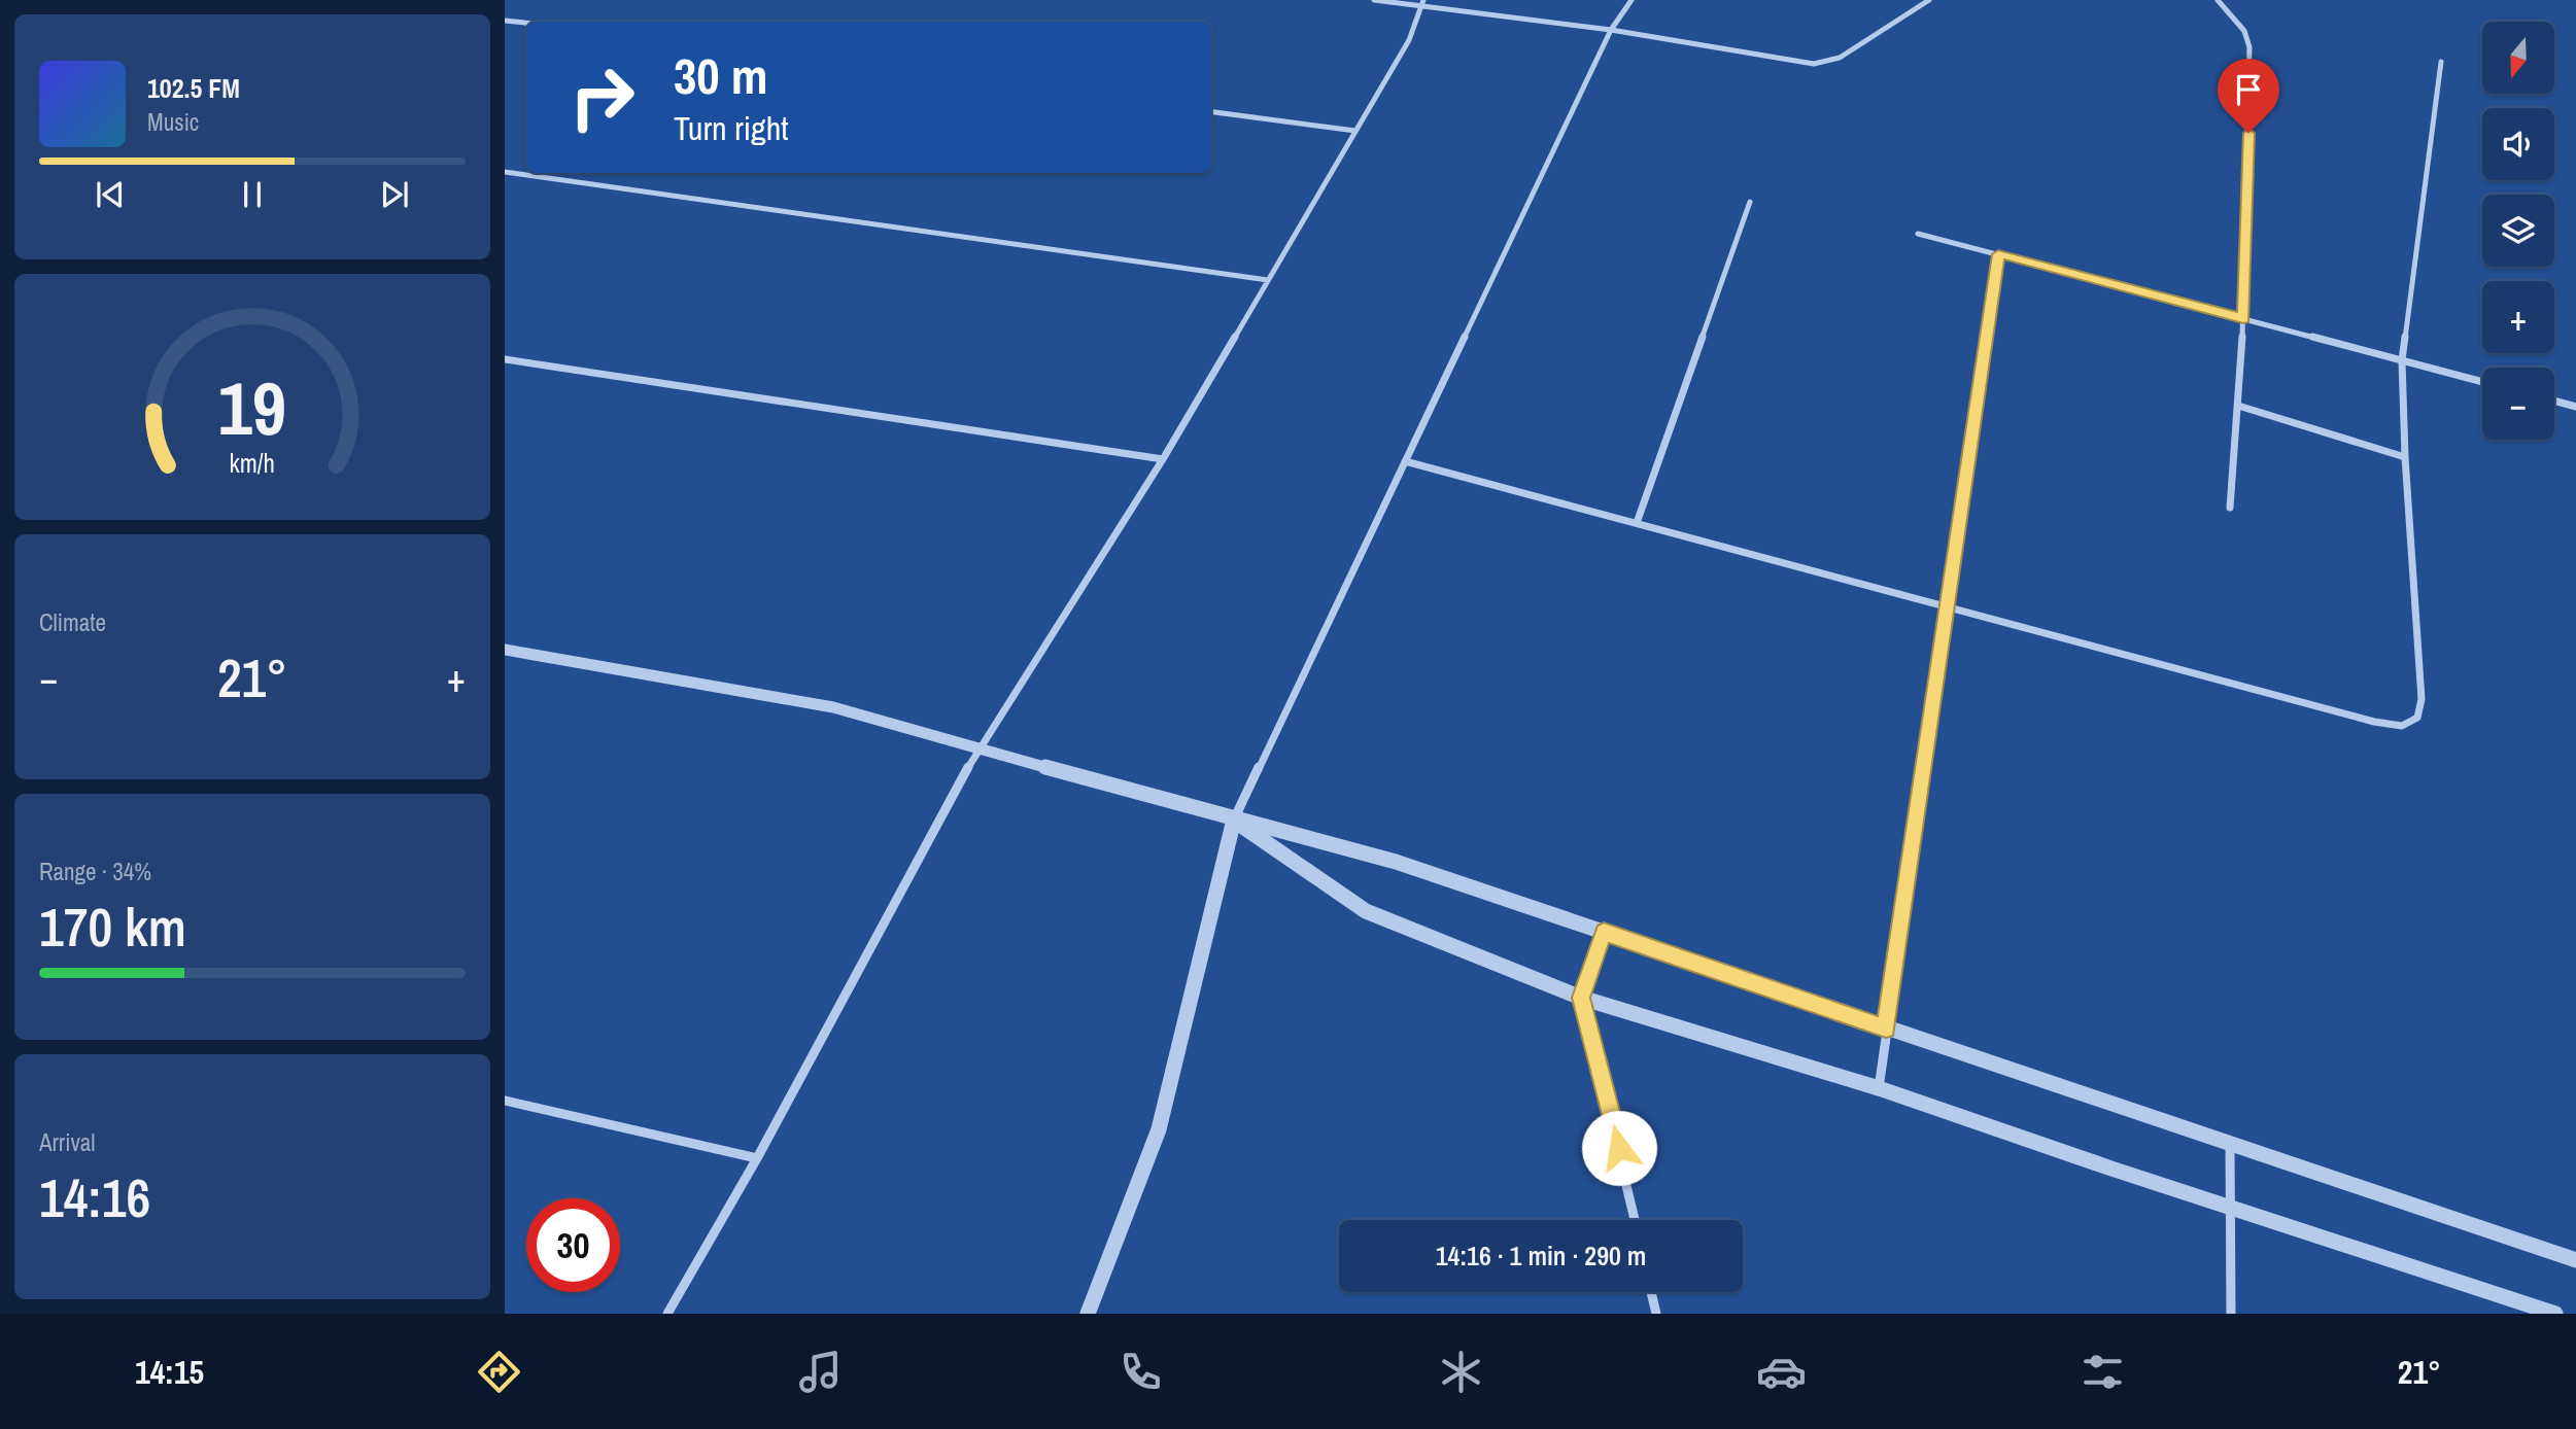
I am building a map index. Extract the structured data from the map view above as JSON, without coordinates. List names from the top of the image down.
{
  "north": "bottom",
  "page": {
    "map_buttons": ["+", "−"],
    "turn": ["30 m", "Turn right"],
    "song": ["102.5 FM", "Music"],
    "tile": [
      "Climate",
      ["Range · 34%", "170 km"],
      ["Arrival", "14:16"]
    ],
    "heat": ["−", "21°", "+"],
    "limit": "30",
    "trip": "14:16 · 1 min · 290 m",
    "tabs": ["14:15", "21°"],
    "gauge": ["19", "km/h"]
  }
}
